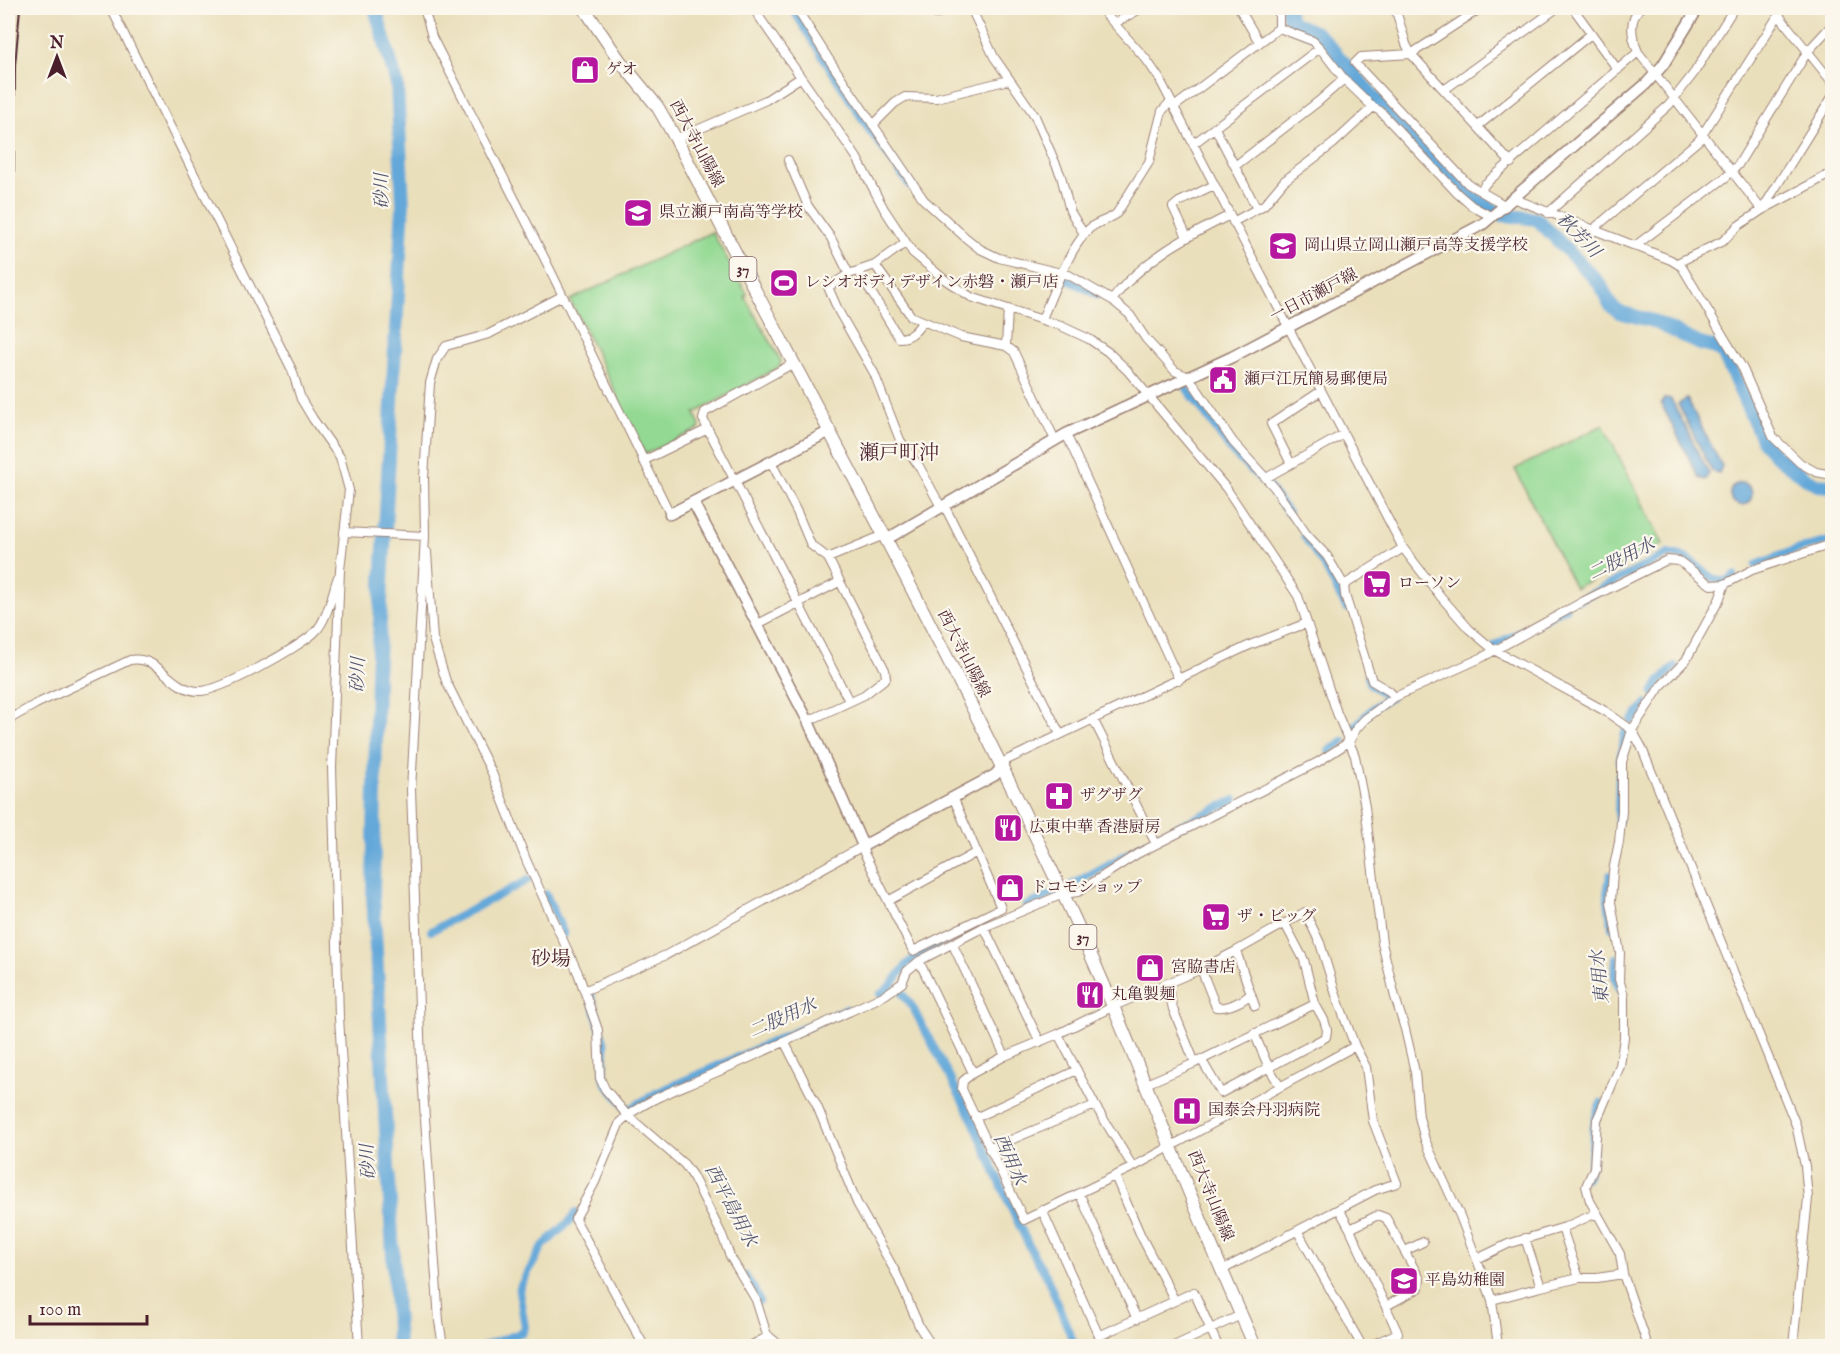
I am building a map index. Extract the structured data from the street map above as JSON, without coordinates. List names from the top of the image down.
{
  "streets": {
    "main road": ["西大寺山陽線", "37", "一日市瀬戸線"]
  },
  "crossings": [
    ["西大寺山陽線", "一日市瀬戸線"]
  ],
  "districts": ["瀬戸町沖", "砂場"],
  "water": [
    "砂川",
    "秋芳川",
    "二股用水",
    "東用水",
    "西用水",
    "西平島用水"
  ],
  "places": {
    "shop": ["ゲオ", "ドコモショップ", "宮脇書店"],
    "school or university": ["県立瀬戸南高等学校", "岡山県立岡山瀬戸高等支援学校", "平島幼稚園"],
    "sports": ["レシオボディデザイン赤磐・瀬戸店"],
    "public building": ["瀬戸江尻簡易郵便局"],
    "supermarket": ["ローソン", "ザ・ビッグ"],
    "pharmacy": ["ザグザグ"],
    "restaurant": ["広東中華 香港厨房", "丸亀製麺"],
    "hospital": ["国泰会丹羽病院"]
  },
  "scale_bar": "100 m",
  "north": "top"
}
